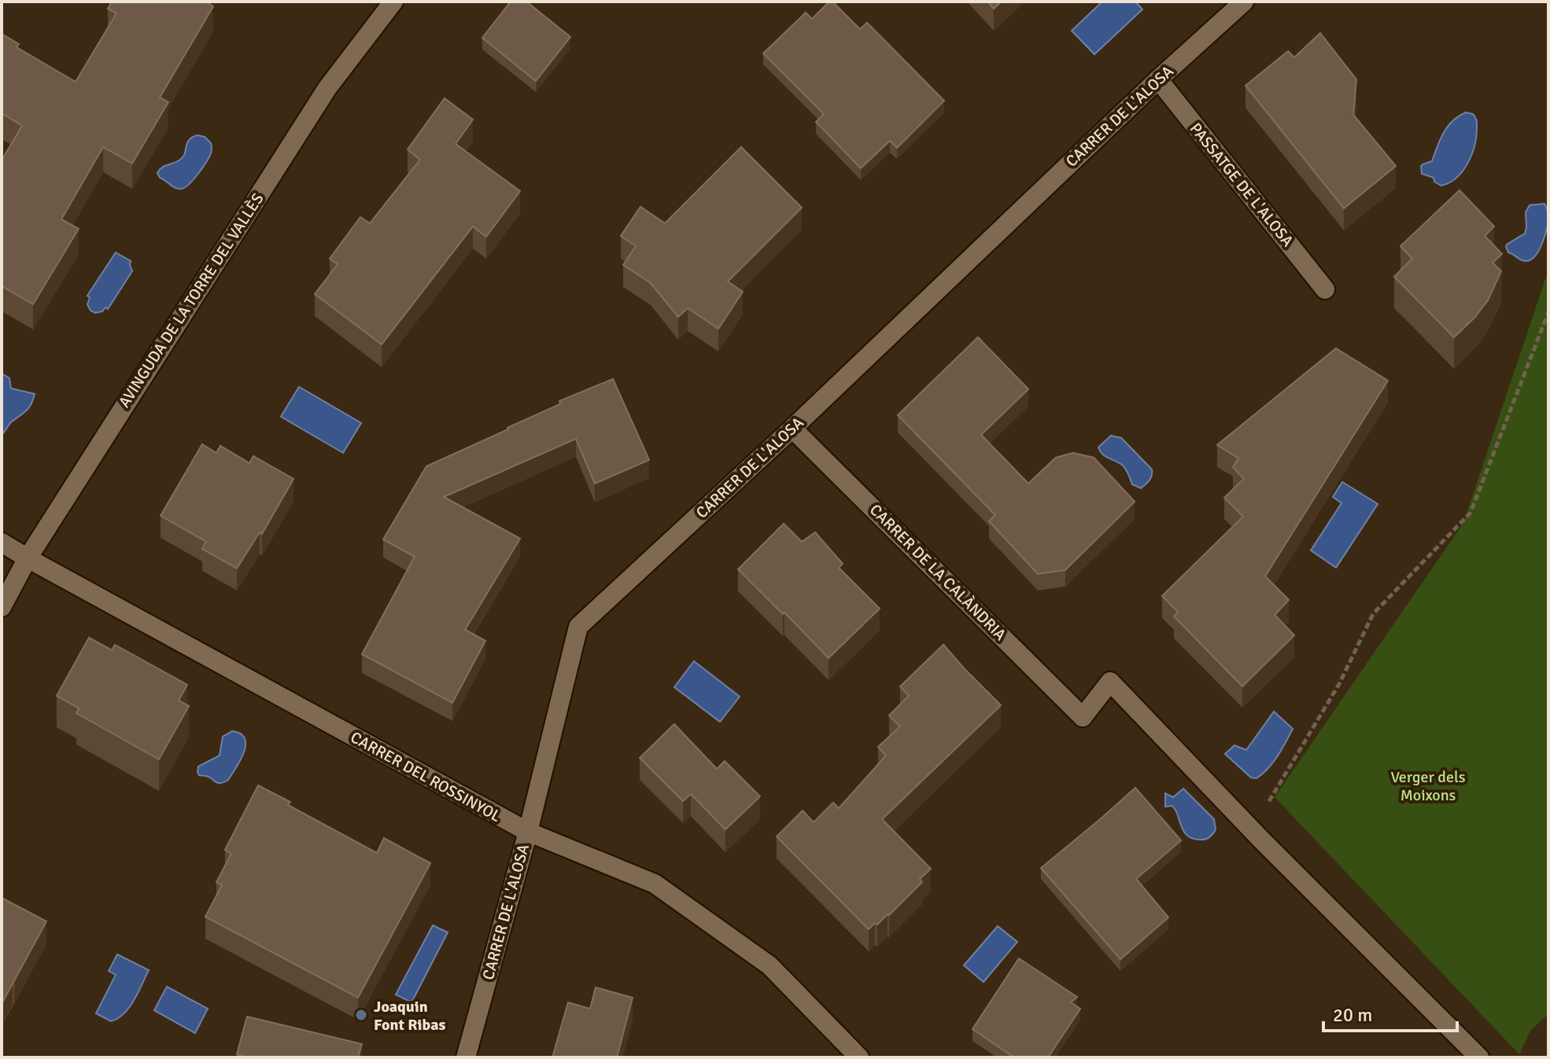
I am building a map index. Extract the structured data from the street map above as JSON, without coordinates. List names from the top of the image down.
{
  "streets": {
    "street": [
      "CARRER DE L'ALOSA",
      "PASSATGE DE L'ALOSA",
      "AVINGUDA DE LA TORRE DEL VALLÈS",
      "CARRER DE LA CALÀNDRIA",
      "CARRER DEL ROSSINYOL"
    ]
  },
  "crossings": [
    ["CARRER DE L'ALOSA", "PASSATGE DE L'ALOSA"],
    ["CARRER DE L'ALOSA", "CARRER DE LA CALÀNDRIA"],
    ["CARRER DE L'ALOSA", "CARRER DEL ROSSINYOL"],
    ["AVINGUDA DE LA TORRE DEL VALLÈS", "CARRER DEL ROSSINYOL"]
  ],
  "parks": ["Verger dels Moixons"],
  "places": ["Joaquin Font Ribas"],
  "scale_bar": "20 m"
}
